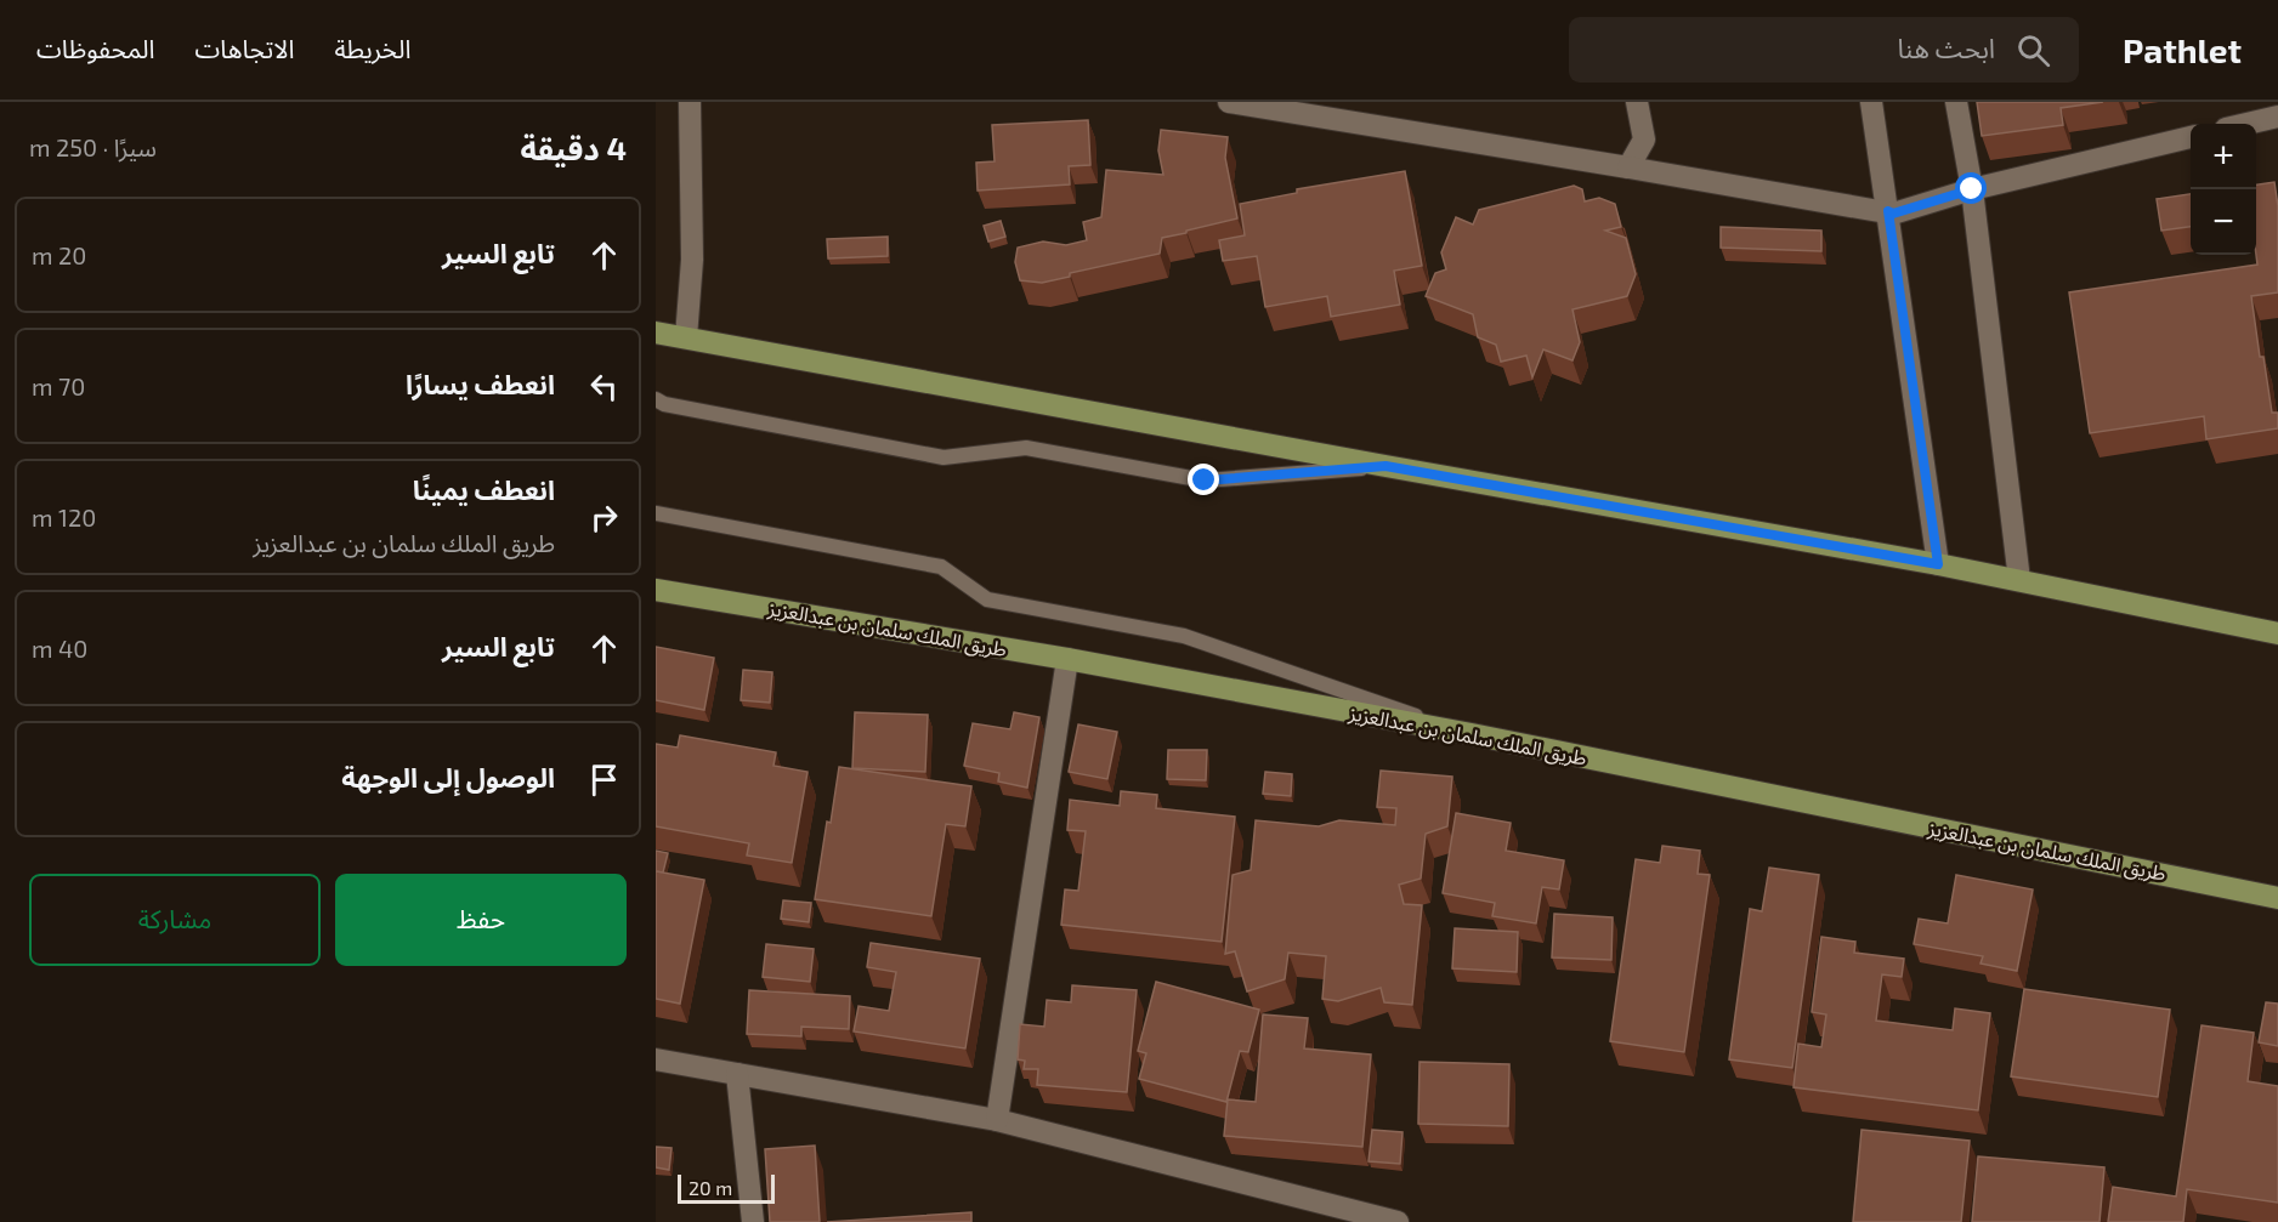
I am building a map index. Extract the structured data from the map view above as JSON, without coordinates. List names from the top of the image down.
{
  "streets": {
    "main road": ["طريق الملك سلمان بن عبدالعزيز"]
  },
  "scale_bar": "20 m",
  "page": {
    "header": "Pathlet",
    "search": "ابحث هنا",
    "nav": ["الخريطة", "الاتجاهات", "المحفوظات"],
    "heading": ["4 دقيقة", "سيرًا · 250 m"],
    "map_buttons": ["+", "−"],
    "list": [
      ["تابع السير", "20 m"],
      ["انعطف يسارًا", "70 m"],
      ["انعطف يمينًا", "طريق الملك سلمان بن عبدالعزيز", "120 m"],
      ["تابع السير", "40 m"],
      "الوصول إلى الوجهة"
    ],
    "buttons": ["حفظ", "مشاركة"],
    "scale": "20 m"
  }
}
